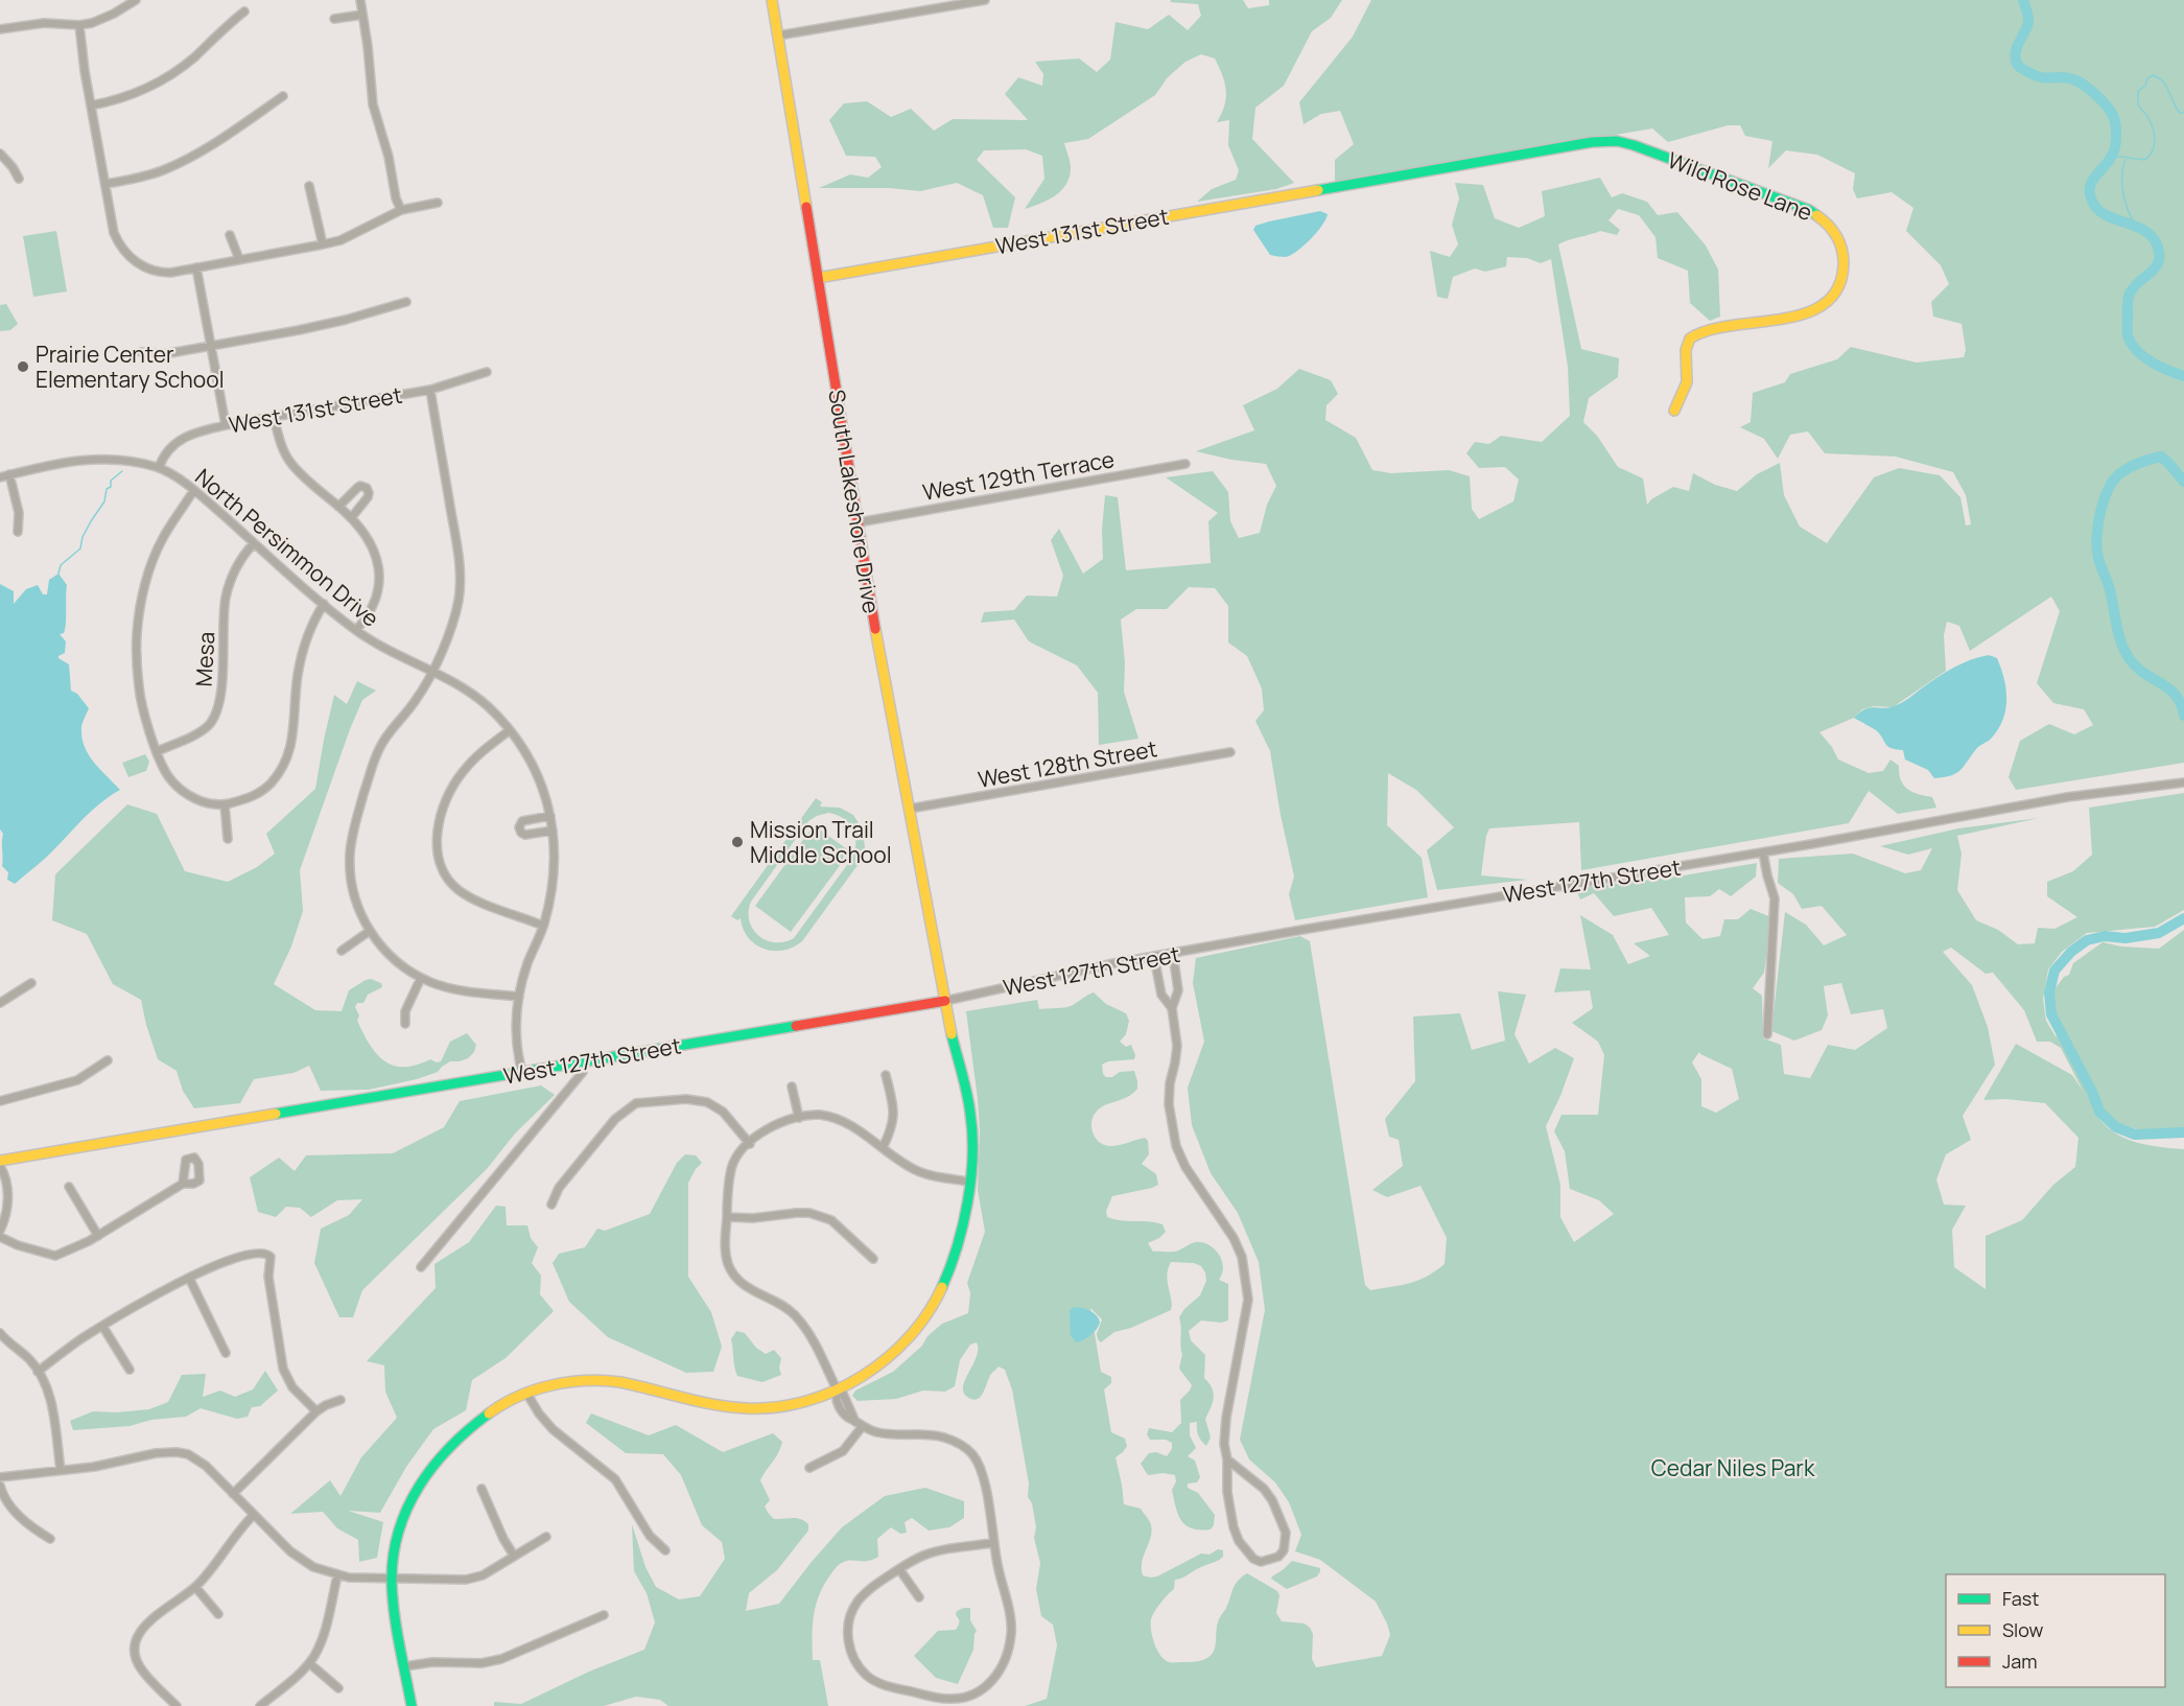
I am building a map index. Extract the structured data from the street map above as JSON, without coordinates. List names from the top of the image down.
{
  "streets": {
    "street": [
      "Wild Rose Lane",
      "West 131st Street",
      "West 129th Terrace",
      "South Lakeshore Drive",
      "North Persimmon Drive",
      "Mesa",
      "West 128th Street",
      "West 127th Street"
    ]
  },
  "crossings": [
    ["Wild Rose Lane", "West 131st Street"],
    ["West 131st Street", "South Lakeshore Drive"],
    ["West 131st Street", "North Persimmon Drive"],
    ["West 129th Terrace", "South Lakeshore Drive"],
    ["South Lakeshore Drive", "West 128th Street"],
    ["South Lakeshore Drive", "West 127th Street"],
    ["North Persimmon Drive", "Mesa"],
    ["North Persimmon Drive", "West 127th Street"]
  ],
  "parks": ["Cedar Niles Park"],
  "places": ["Prairie Center Elementary School", "Mission Trail Middle School"],
  "legend": ["Fast", "Slow", "Jam"]
}
